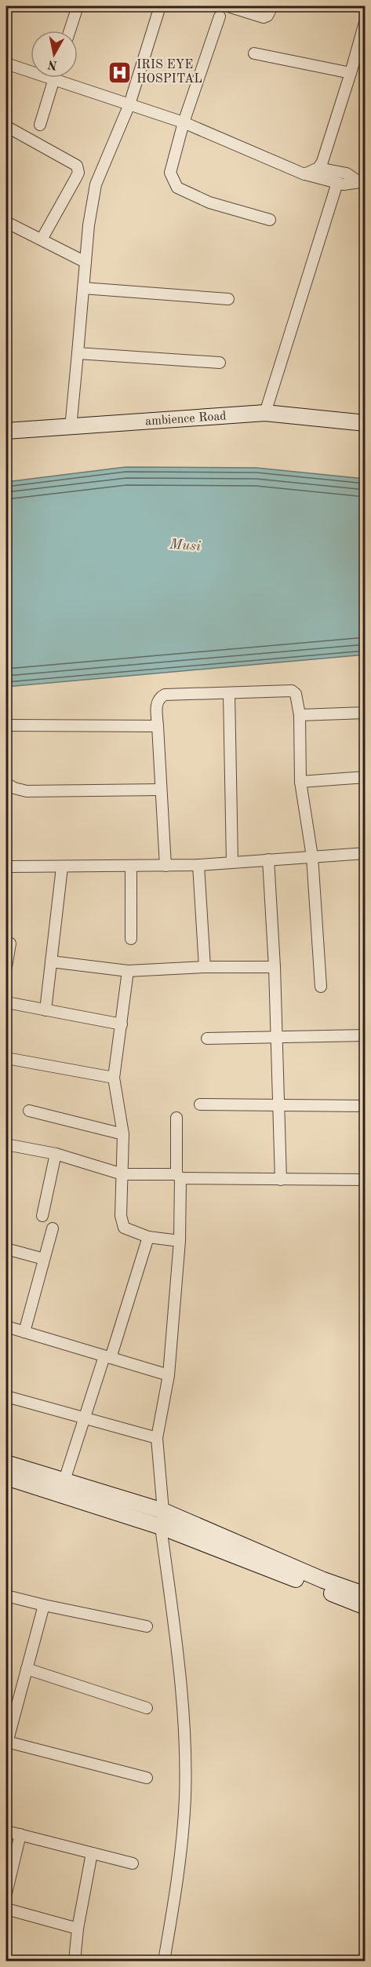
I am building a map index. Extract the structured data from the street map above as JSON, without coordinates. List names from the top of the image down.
{
  "streets": {
    "street": ["ambience Road"]
  },
  "water": ["Musi"],
  "places": {
    "hospital": ["IRIS EYE HOSPITAL"]
  },
  "north": "bottom"
}
